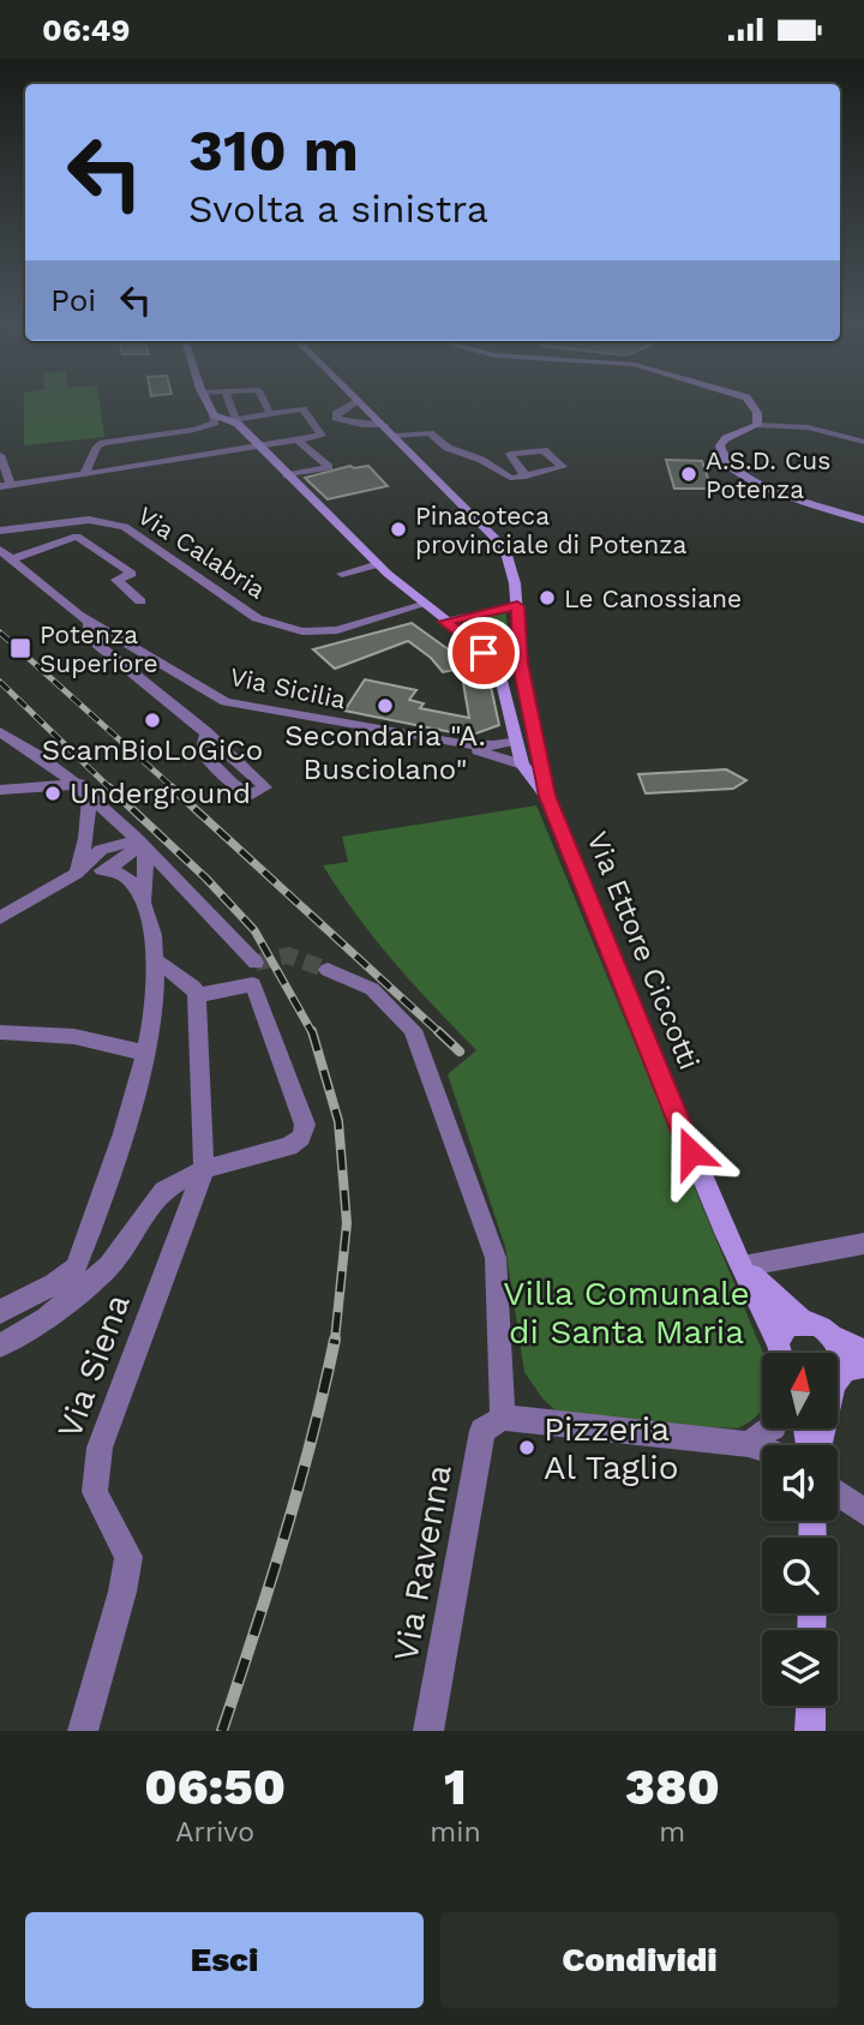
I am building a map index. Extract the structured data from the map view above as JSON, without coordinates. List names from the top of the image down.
{
  "streets": {
    "main road": ["Via Ettore Ciccotti"],
    "street": [
      "Via Calabria",
      "Via Sicilia",
      "Via Siena",
      "Via Ravenna"
    ]
  },
  "parks": ["Villa Comunale di Santa Maria"],
  "places": {
    "other": [
      "A.S.D. Cus Potenza",
      "Pinacoteca provinciale di Potenza",
      "Le Canossiane",
      "Secondaria \"A. Busciolano\"",
      "ScamBioLoGiCo",
      "Underground",
      "Pizzeria Al Taglio"
    ],
    "transit": ["Potenza Superiore"]
  },
  "north": "top",
  "page": {
    "status": "06:49",
    "turn": ["310 m", "Svolta a sinistra"],
    "then": "Poi",
    "eta": [
      "06:50",
      "Arrivo",
      "1",
      "min",
      "380",
      "m"
    ],
    "buttons": ["Esci", "Condividi"]
  }
}
